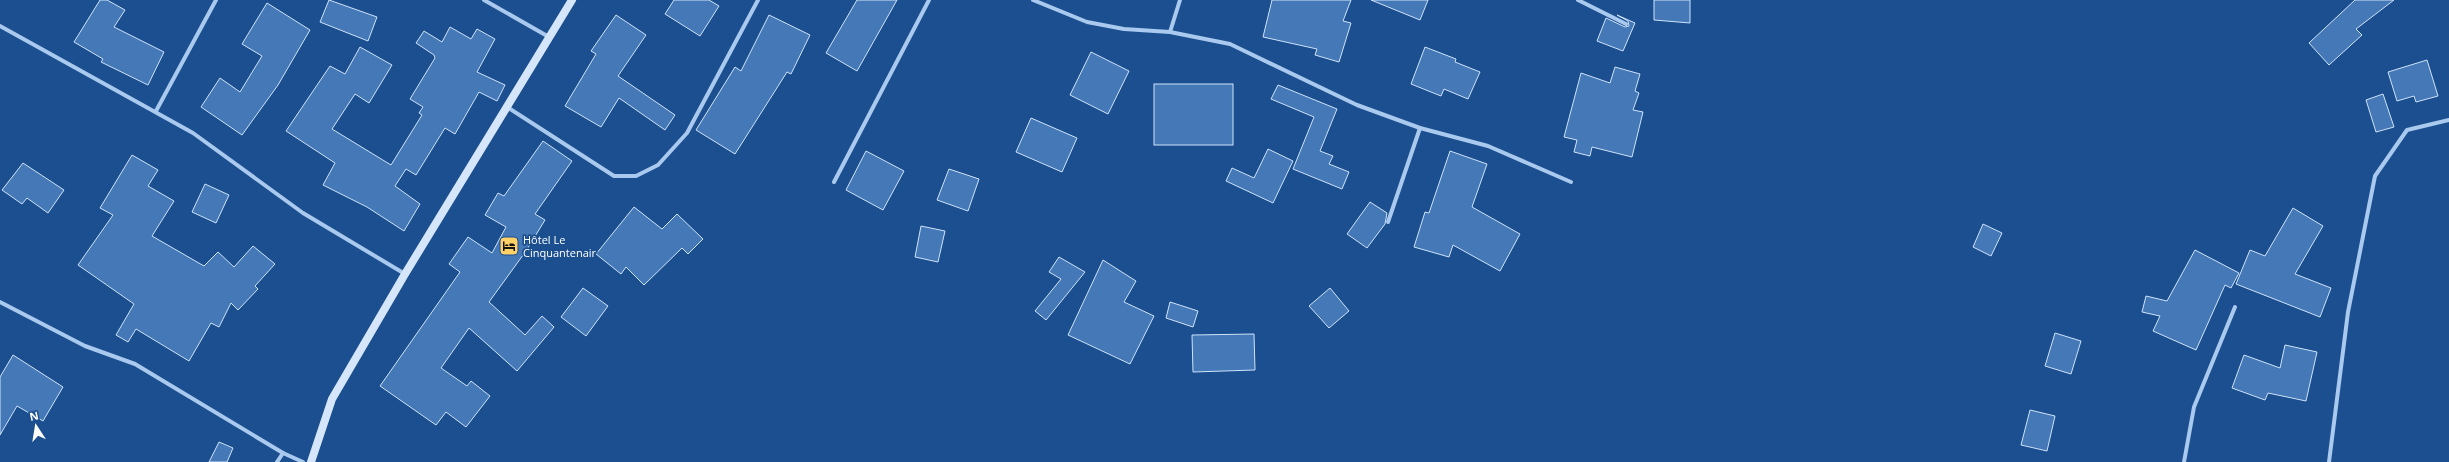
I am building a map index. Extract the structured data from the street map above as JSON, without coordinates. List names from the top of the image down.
{
  "places": {
    "hotel": ["Hôtel Le Cinquantenair"]
  },
  "north": "top"
}
